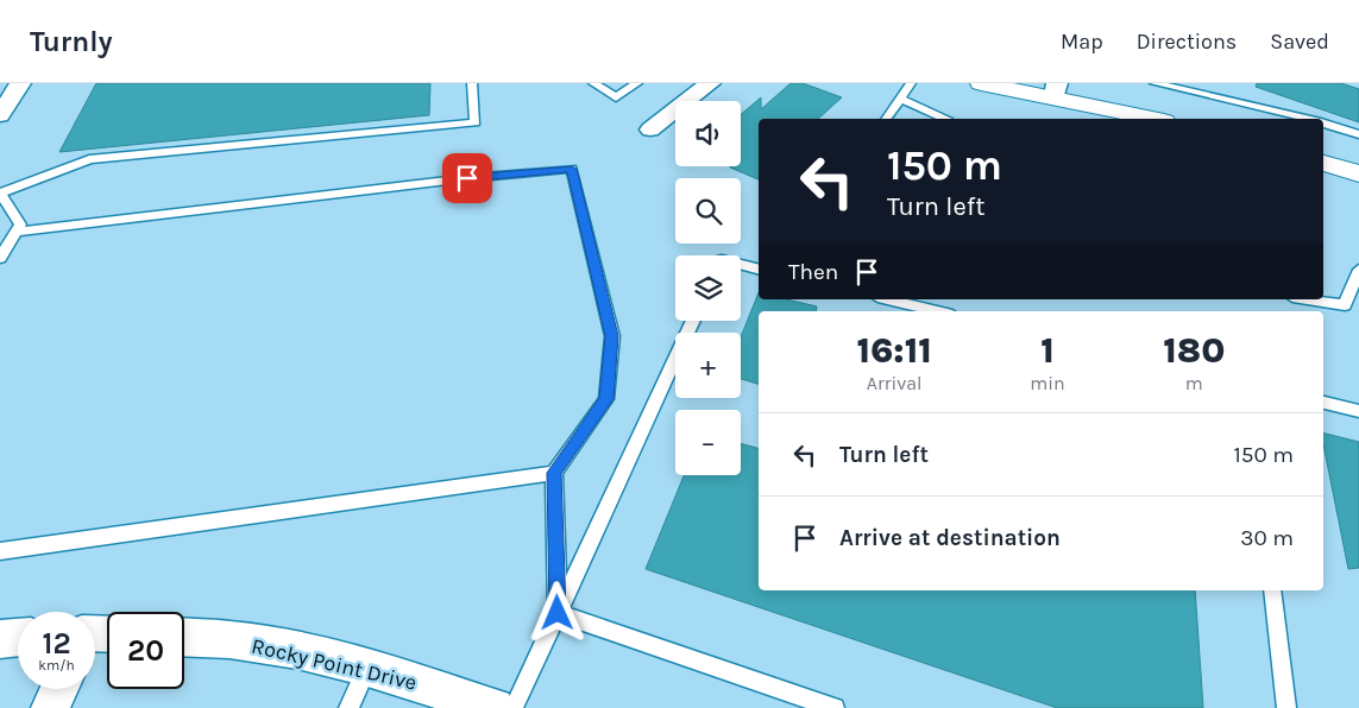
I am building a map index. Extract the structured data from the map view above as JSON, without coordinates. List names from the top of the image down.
{
  "streets": {
    "street": ["Rocky Point Drive"]
  },
  "page": {
    "header": "Turnly",
    "nav": ["Map", "Directions", "Saved"],
    "map_buttons": ["+", "−"],
    "turn": ["150 m", "Turn left"],
    "then": "Then",
    "eta": [
      "16:11",
      "Arrival",
      "1",
      "min",
      "180",
      "m"
    ],
    "list": [
      {
        "name": "Turn left",
        "value": "150 m"
      },
      {
        "name": "Arrive at destination",
        "value": "30 m"
      }
    ],
    "speed": "12 km/h",
    "limit": "20"
  }
}
